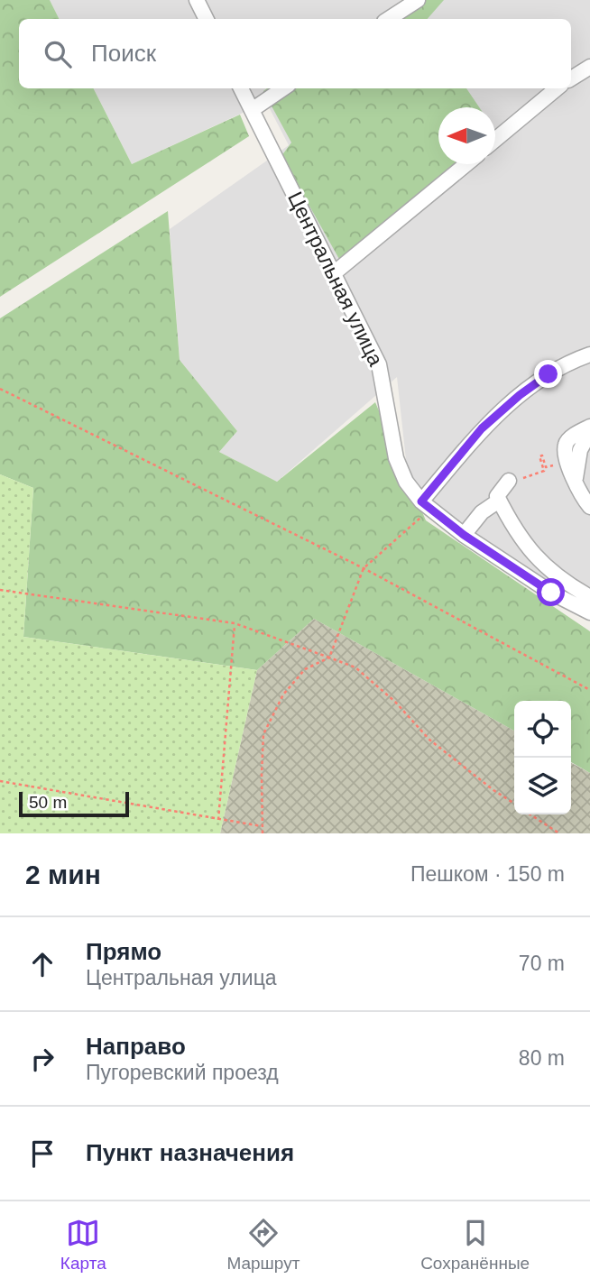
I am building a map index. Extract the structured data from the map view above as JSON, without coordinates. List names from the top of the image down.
{
  "streets": {
    "street": ["Центральная улица"]
  },
  "scale_bar": "50 m",
  "north": "left",
  "page": {
    "search": "Поиск",
    "scale": "50 m",
    "heading": ["2 мин", "Пешком · 150 m"],
    "list": [
      ["Прямо", "Центральная улица", "70 m"],
      ["Направо", "Пугоревский проезд", "80 m"],
      "Пункт назначения"
    ],
    "nav": ["Карта", "Маршрут", "Сохранённые"]
  }
}
